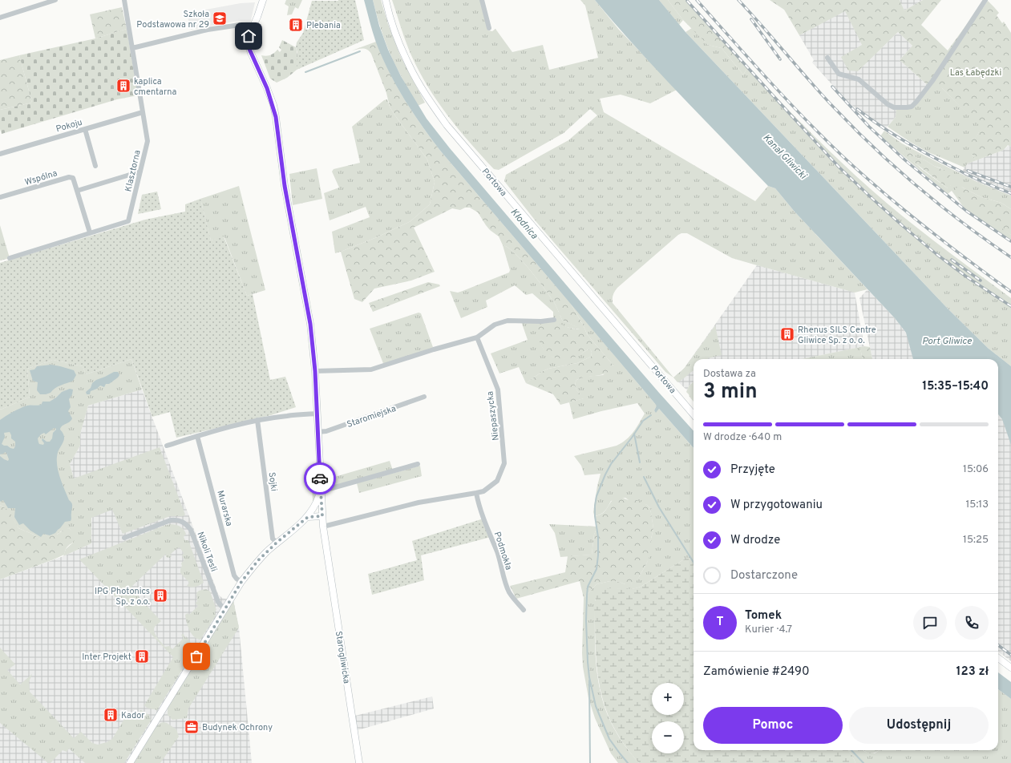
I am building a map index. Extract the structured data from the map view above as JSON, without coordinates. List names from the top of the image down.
{
  "streets": {
    "street": [
      "Pokoju",
      "Klasztorna",
      "Wspólna",
      "Portowa",
      "Staromiejska",
      "Niepaszycka",
      "Sojki",
      "Murarska",
      "Podmokła",
      "Nikoli Tesli",
      "Starogliwicka"
    ]
  },
  "crossings": [
    ["Pokoju", "Klasztorna"],
    ["Klasztorna", "Wspólna"],
    ["Niepaszycka", "Podmokła"],
    ["Niepaszycka", "Starogliwicka"]
  ],
  "water": ["Kanał Gliwicki", "Kłodnica", "Port Gliwice"],
  "parks": ["Las Łabędzki"],
  "places": {
    "school or university": ["Szkoła Podstawowa nr 29"],
    "building": [
      "Plebania",
      "kaplica cmentarna",
      "Rhenus SILS Centre Gliwice Sp. z o. o.",
      "IPG Photonics Sp. z o.o.",
      "Inter Projekt",
      "Kador"
    ],
    "office": ["Budynek Ochrony"]
  },
  "page": {
    "heading": ["3 min", "Dostawa za", "15:35–15:40"],
    "panel": [
      "Tomek",
      "Kurier · 4.7",
      "Zamówienie #2490",
      "123 zł"
    ],
    "bar": "W drodze · 640 m",
    "list": [
      ["Przyjęte", "15:06"],
      ["W przygotowaniu", "15:13"],
      ["W drodze", "15:25"],
      "Dostarczone"
    ],
    "round": "T",
    "map_buttons": ["+", "−"],
    "buttons": ["Pomoc", "Udostępnij"]
  }
}
